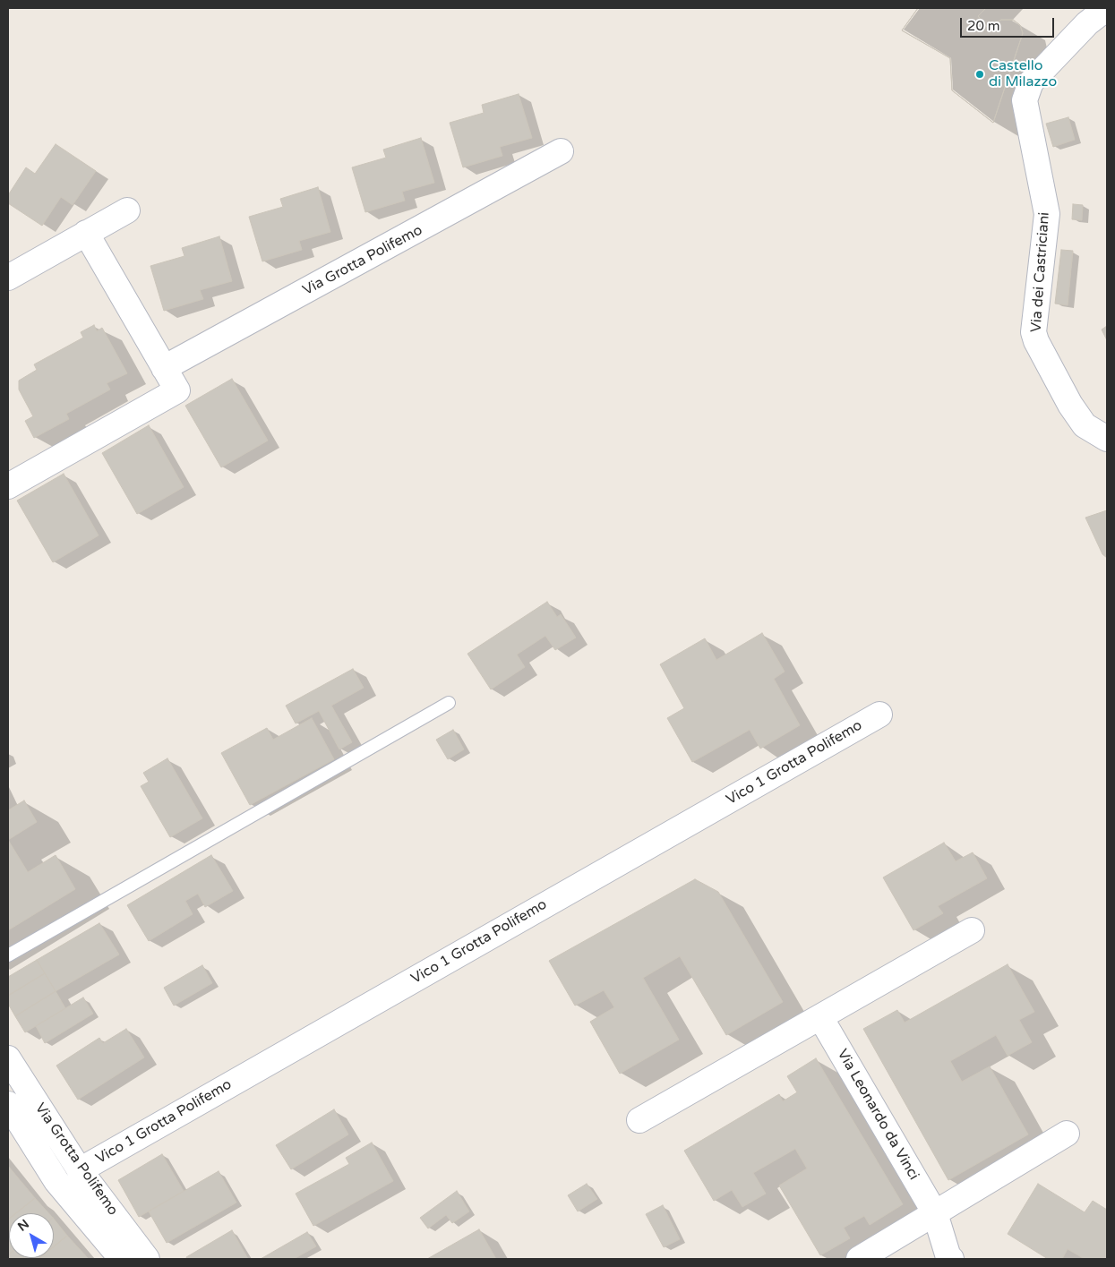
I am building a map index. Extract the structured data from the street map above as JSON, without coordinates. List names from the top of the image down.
{
  "streets": {
    "street": [
      "Via Grotta Polifemo",
      "Via dei Castriciani",
      "Vico 1 Grotta Polifemo",
      "Via Leonardo da Vinci"
    ]
  },
  "crossings": [
    ["Via Grotta Polifemo", "Vico 1 Grotta Polifemo"]
  ],
  "places": ["Castello di Milazzo"],
  "scale_bar": "20 m",
  "north": "top left"
}
